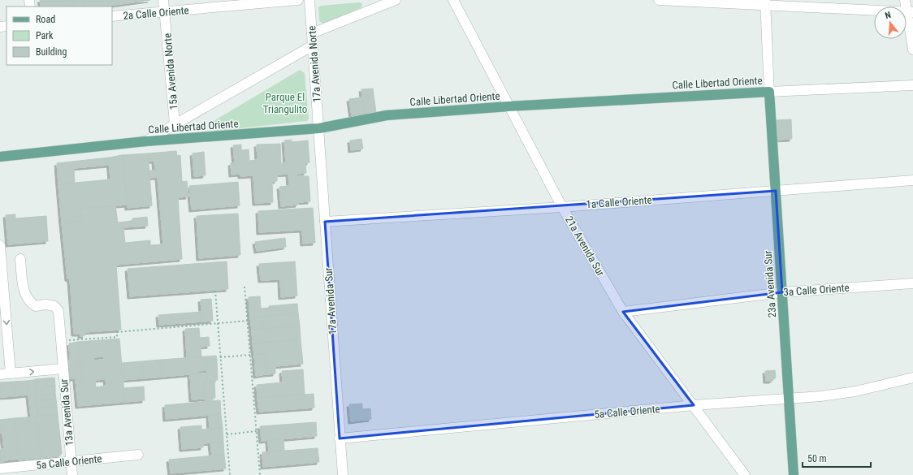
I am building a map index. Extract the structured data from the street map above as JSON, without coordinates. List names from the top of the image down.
{
  "streets": {
    "main road": ["Calle Libertad Oriente", "23a Avenida Sur"],
    "street": [
      "2a Calle Oriente",
      "17a Avenida Norte",
      "15a Avenida Norte",
      "1a Calle Oriente",
      "21a Avenida Sur",
      "3a Calle Oriente",
      "17a Avenida Sur",
      "5a Calle Oriente",
      "13a Avenida Sur"
    ]
  },
  "crossings": [
    ["2a Calle Oriente", "15a Avenida Norte"],
    ["17a Avenida Norte", "Calle Libertad Oriente"],
    ["17a Avenida Norte", "17a Avenida Sur"],
    ["Calle Libertad Oriente", "21a Avenida Sur"],
    ["Calle Libertad Oriente", "23a Avenida Sur"],
    ["Calle Libertad Oriente", "17a Avenida Sur"],
    ["1a Calle Oriente", "21a Avenida Sur"],
    ["1a Calle Oriente", "23a Avenida Sur"],
    ["1a Calle Oriente", "17a Avenida Sur"],
    ["21a Avenida Sur", "3a Calle Oriente"],
    ["21a Avenida Sur", "5a Calle Oriente"],
    ["23a Avenida Sur", "3a Calle Oriente"],
    ["23a Avenida Sur", "5a Calle Oriente"],
    ["17a Avenida Sur", "5a Calle Oriente"],
    ["5a Calle Oriente", "13a Avenida Sur"]
  ],
  "parks": ["Parque El Triangulito"],
  "legend": ["Road", "Park", "Building"],
  "scale_bar": "50 m",
  "north": "top"
}
